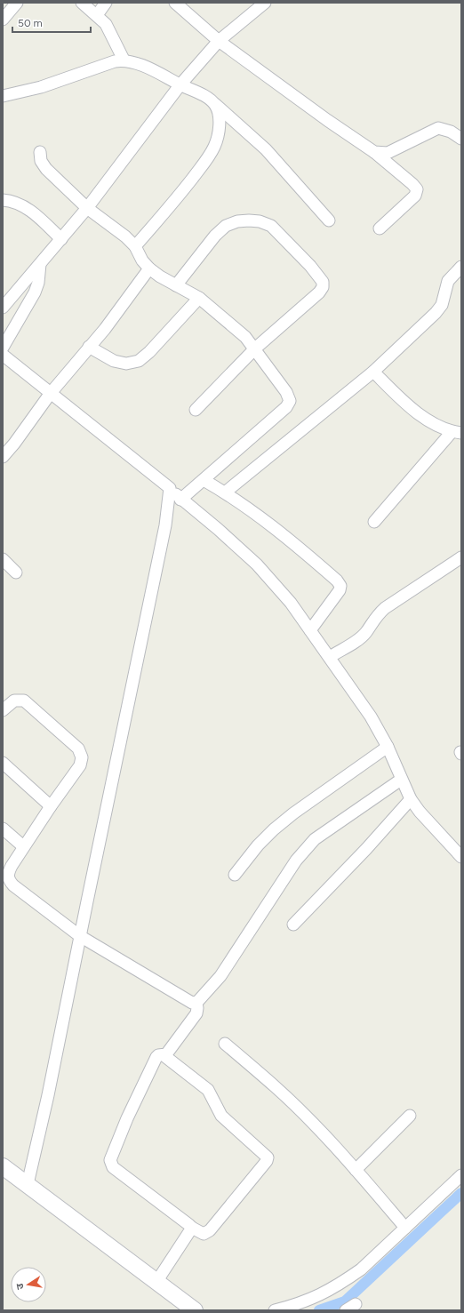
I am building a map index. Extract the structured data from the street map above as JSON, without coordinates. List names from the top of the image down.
{
  "scale_bar": "50 m",
  "north": "left"
}
